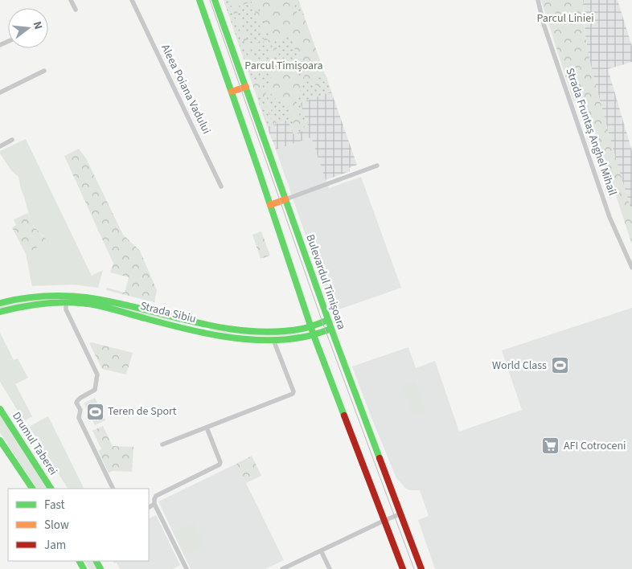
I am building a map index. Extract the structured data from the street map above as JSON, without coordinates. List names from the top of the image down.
{
  "streets": {
    "main road": ["Bulevardul Timișoara", "Strada Sibiu", "Drumul Taberei"],
    "street": ["Aleea Poiana Vadului", "Strada Fruntaș Anghel Mihail"]
  },
  "crossings": [
    ["Bulevardul Timișoara", "Strada Sibiu"]
  ],
  "parks": ["Parcul Liniei", "Parcul Timișoara"],
  "places": {
    "sports": ["World Class", "Teren de Sport"],
    "supermarket": ["AFI Cotroceni"]
  },
  "legend": ["Fast", "Slow", "Jam"],
  "north": "right"
}
